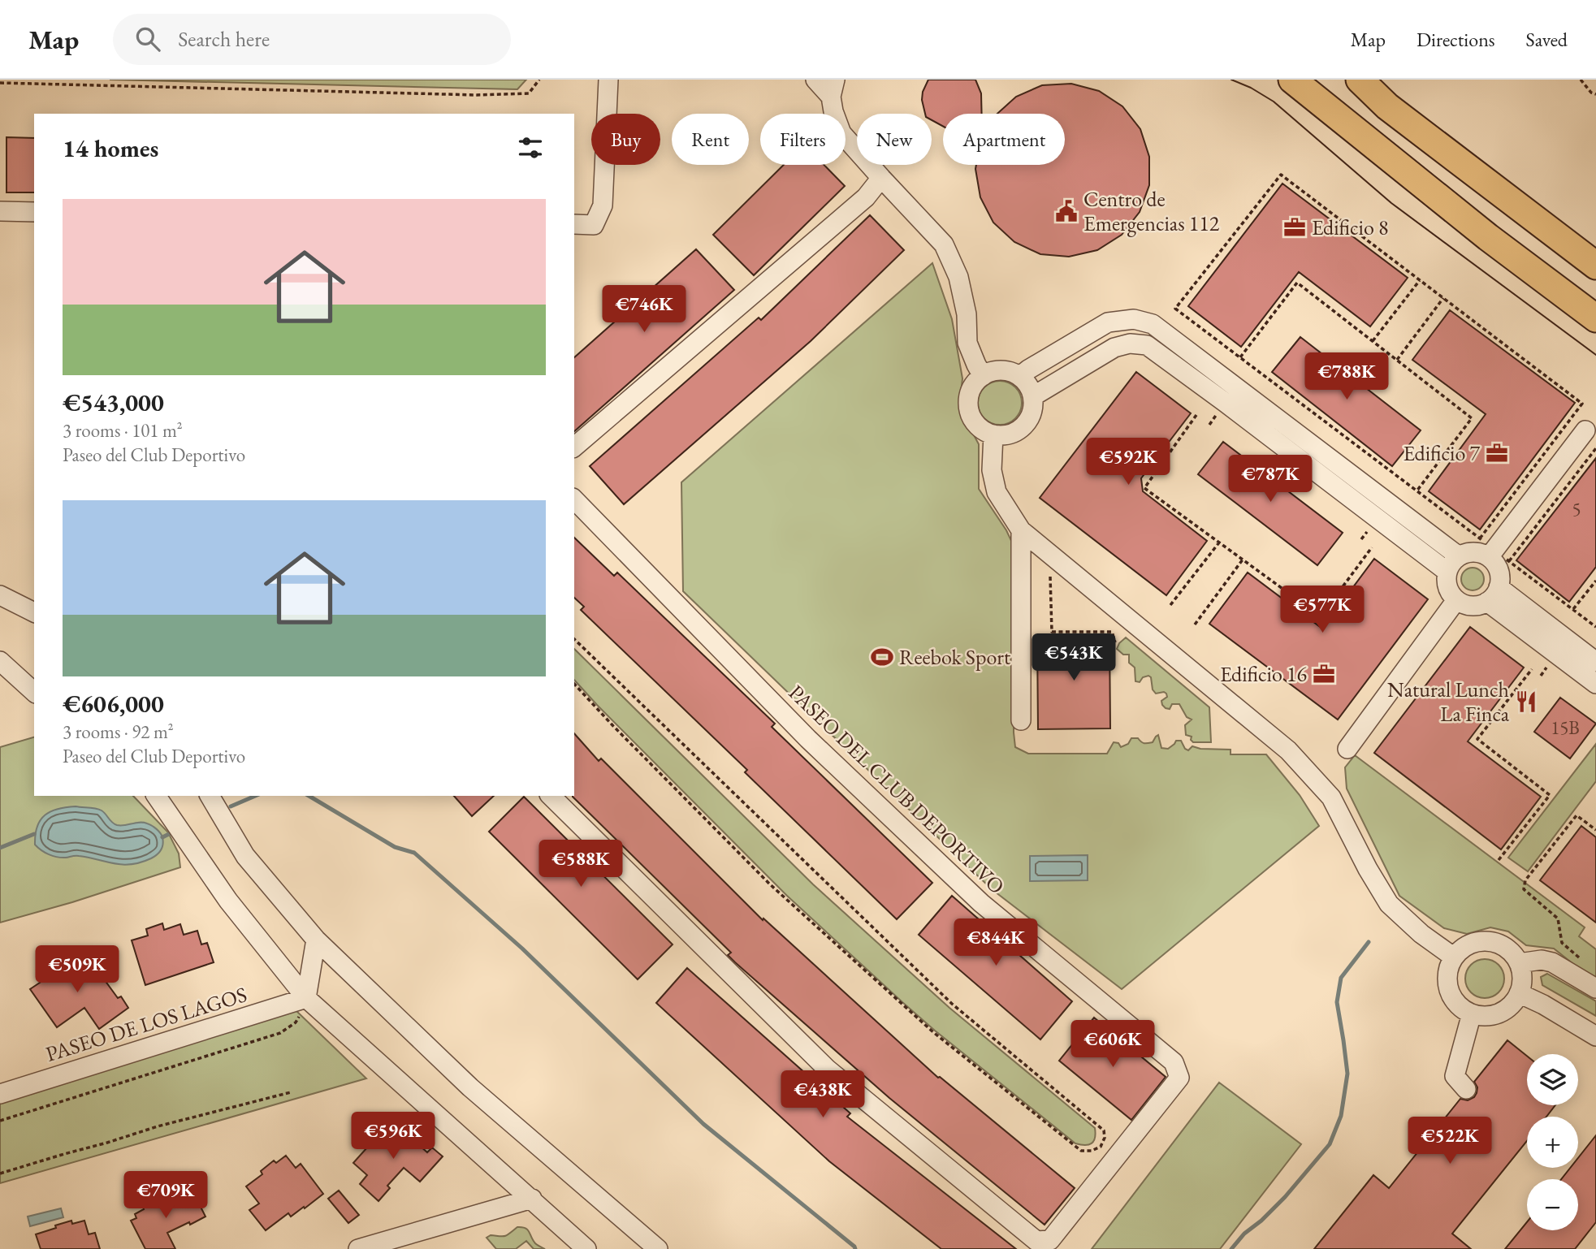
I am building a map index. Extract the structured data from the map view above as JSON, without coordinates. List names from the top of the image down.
{
  "streets": {
    "street": ["PASEO DEL CLUB DEPORTIVO", "PASEO DE LOS LAGOS"]
  },
  "places": {
    "public building": ["Centro de Emergencias 112"],
    "office": ["Edificio 8", "Edificio 7", "Edificio 16"],
    "sports": ["Reebok Sport"],
    "restaurant": ["Natural Lunch La Finca"]
  },
  "house_numbers": ["5", "15B"],
  "page": {
    "header": "Map",
    "search": "Search here",
    "nav": ["Map", "Directions", "Saved"],
    "chip": [
      "Buy",
      "Rent",
      "Filters",
      "New",
      "Apartment"
    ],
    "heading": "14 homes",
    "list": [
      {
        "name": "€543,000",
        "note": "3 rooms · 101 m² · Paseo del Club Deportivo"
      },
      {
        "name": "€606,000",
        "note": "3 rooms · 92 m² · Paseo del Club Deportivo"
      }
    ],
    "price": [
      "€746K",
      "€788K",
      "€592K",
      "€787K",
      "€577K",
      "€543K",
      "€588K",
      "€844K",
      "€509K",
      "€606K",
      "€438K",
      "€596K",
      "€522K",
      "€709K"
    ],
    "map_buttons": ["+", "−"]
  }
}
